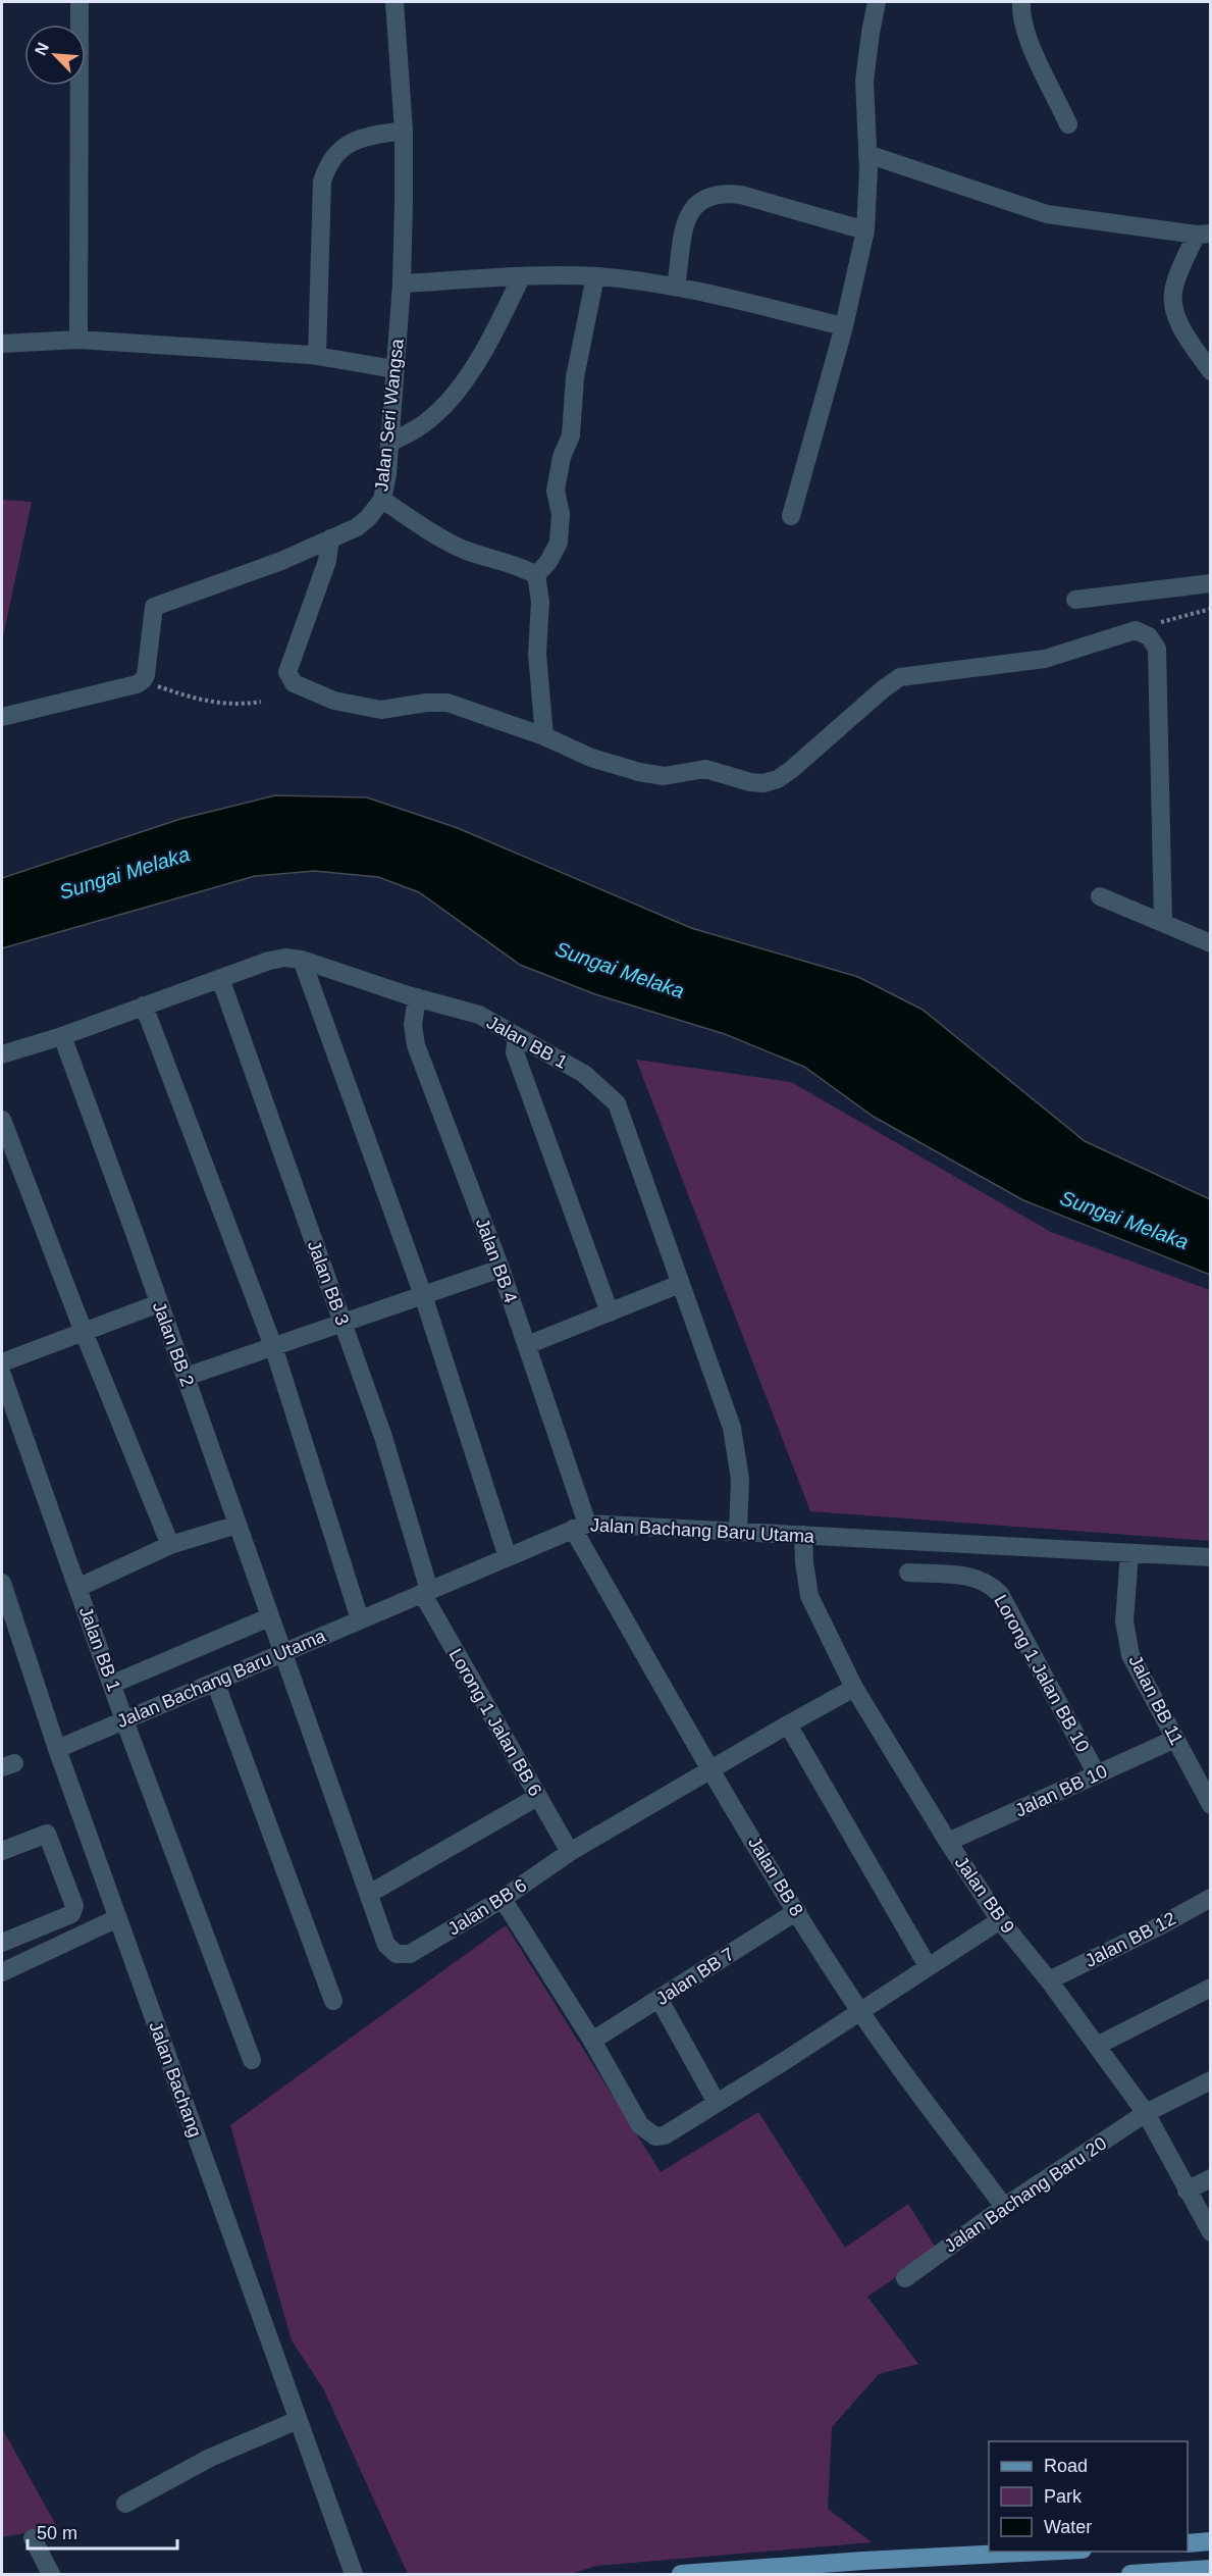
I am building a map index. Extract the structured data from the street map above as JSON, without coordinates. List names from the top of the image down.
{
  "streets": {
    "street": [
      "Jalan Seri Wangsa",
      "Jalan BB 1",
      "Jalan BB 4",
      "Jalan BB 3",
      "Jalan BB 2",
      "Jalan Bachang Baru Utama",
      "Lorong 1 Jalan BB 10",
      "Jalan BB 11",
      "Lorong 1 Jalan BB 6",
      "Jalan BB 10",
      "Jalan BB 8",
      "Jalan BB 9",
      "Jalan BB 6",
      "Jalan BB 12",
      "Jalan BB 7",
      "Jalan Bachang",
      "Jalan Bachang Baru 20"
    ]
  },
  "crossings": [
    ["Jalan BB 1", "Jalan BB 4"],
    ["Jalan BB 1", "Jalan BB 3"],
    ["Jalan BB 1", "Jalan BB 2"],
    ["Jalan BB 1", "Jalan Bachang Baru Utama"],
    ["Jalan BB 4", "Jalan Bachang Baru Utama"],
    ["Jalan BB 4", "Jalan BB 8"],
    ["Jalan BB 3", "Jalan Bachang Baru Utama"],
    ["Jalan BB 3", "Lorong 1 Jalan BB 6"],
    ["Jalan BB 2", "Jalan Bachang Baru Utama"],
    ["Jalan BB 2", "Jalan BB 6"],
    ["Jalan Bachang Baru Utama", "Jalan BB 11"],
    ["Jalan Bachang Baru Utama", "Lorong 1 Jalan BB 6"],
    ["Jalan Bachang Baru Utama", "Jalan BB 8"],
    ["Jalan Bachang Baru Utama", "Jalan BB 9"],
    ["Jalan Bachang Baru Utama", "Jalan BB 6"],
    ["Jalan Bachang Baru Utama", "Jalan Bachang"],
    ["Lorong 1 Jalan BB 10", "Jalan BB 10"],
    ["Jalan BB 11", "Jalan BB 10"],
    ["Lorong 1 Jalan BB 6", "Jalan BB 6"],
    ["Jalan BB 10", "Jalan BB 9"],
    ["Jalan BB 8", "Jalan BB 6"],
    ["Jalan BB 8", "Jalan BB 7"],
    ["Jalan BB 8", "Jalan Bachang Baru 20"],
    ["Jalan BB 9", "Jalan BB 6"],
    ["Jalan BB 9", "Jalan BB 12"],
    ["Jalan BB 9", "Jalan Bachang Baru 20"]
  ],
  "water": ["Sungai Melaka"],
  "legend": ["Road", "Park", "Water"],
  "scale_bar": "50 m",
  "north": "top left"
}
